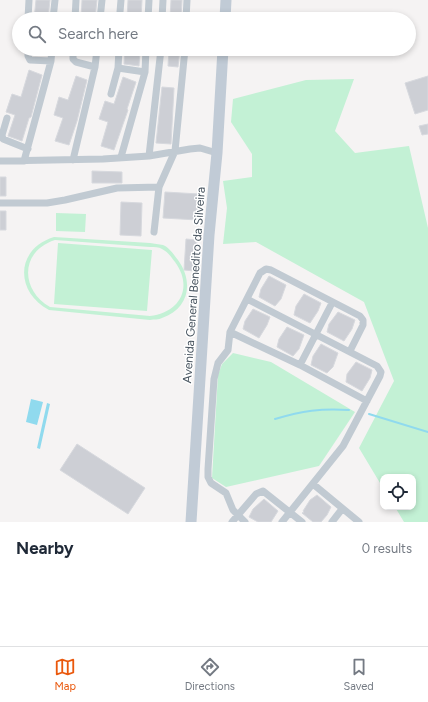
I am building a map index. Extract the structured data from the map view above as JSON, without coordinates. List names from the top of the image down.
{
  "streets": {
    "main road": ["Avenida General Benedito da Silveira"]
  },
  "page": {
    "search": "Search here",
    "heading": ["Nearby", "0 results"],
    "nav": ["Map", "Directions", "Saved"]
  }
}
